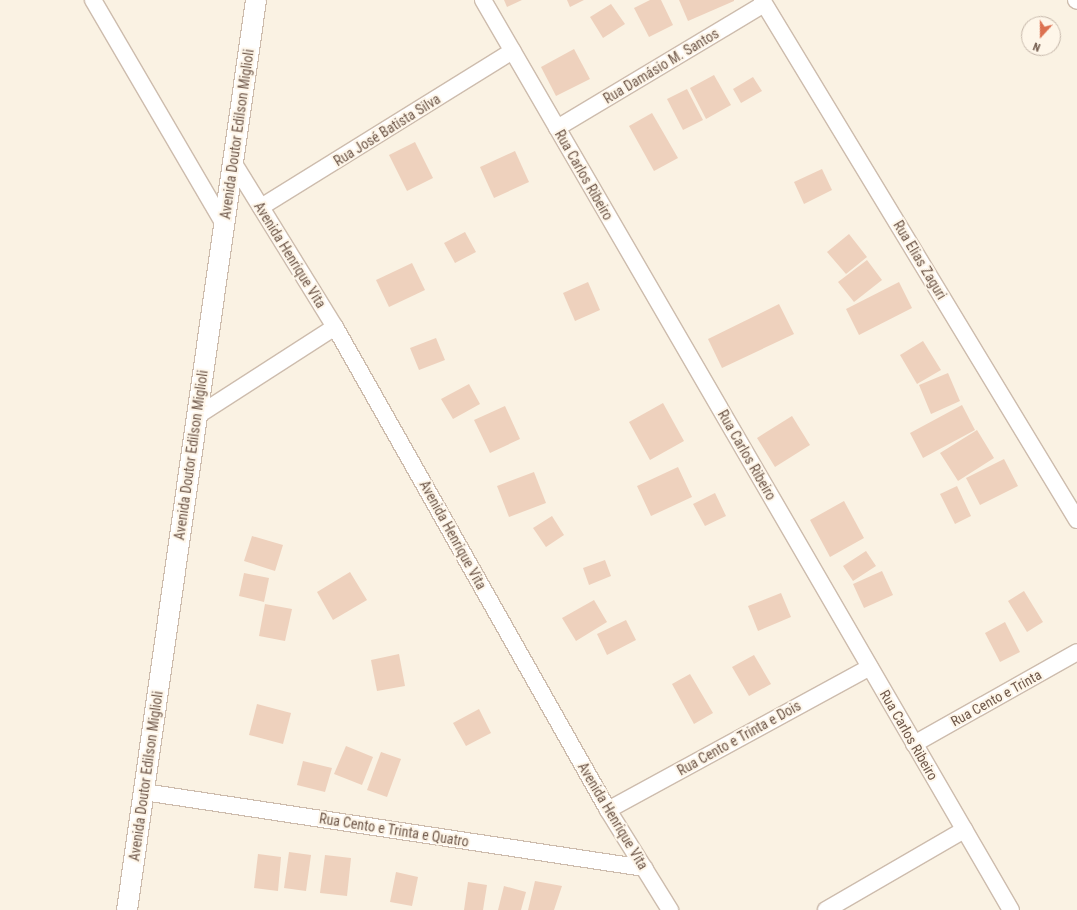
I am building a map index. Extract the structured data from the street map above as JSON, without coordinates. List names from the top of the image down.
{
  "streets": {
    "street": [
      "Rua Damásio M. Santos",
      "Rua José Batista Silva",
      "Avenida Doutor Edilson Miglioli",
      "Rua Carlos Ribeiro",
      "Avenida Henrique Vita",
      "Rua Elias Zaguri",
      "Rua Cento e Trinta",
      "Rua Cento e Trinta e Dois",
      "Rua Cento e Trinta e Quatro"
    ]
  },
  "crossings": [
    ["Rua Damásio M. Santos", "Rua Carlos Ribeiro"],
    ["Rua Damásio M. Santos", "Rua Elias Zaguri"],
    ["Rua José Batista Silva", "Rua Carlos Ribeiro"],
    ["Rua José Batista Silva", "Avenida Henrique Vita"],
    ["Avenida Doutor Edilson Miglioli", "Avenida Henrique Vita"],
    ["Avenida Doutor Edilson Miglioli", "Rua Cento e Trinta e Quatro"],
    ["Rua Carlos Ribeiro", "Rua Cento e Trinta"],
    ["Rua Carlos Ribeiro", "Rua Cento e Trinta e Dois"],
    ["Avenida Henrique Vita", "Rua Cento e Trinta e Dois"],
    ["Avenida Henrique Vita", "Rua Cento e Trinta e Quatro"]
  ],
  "north": "bottom"
}
